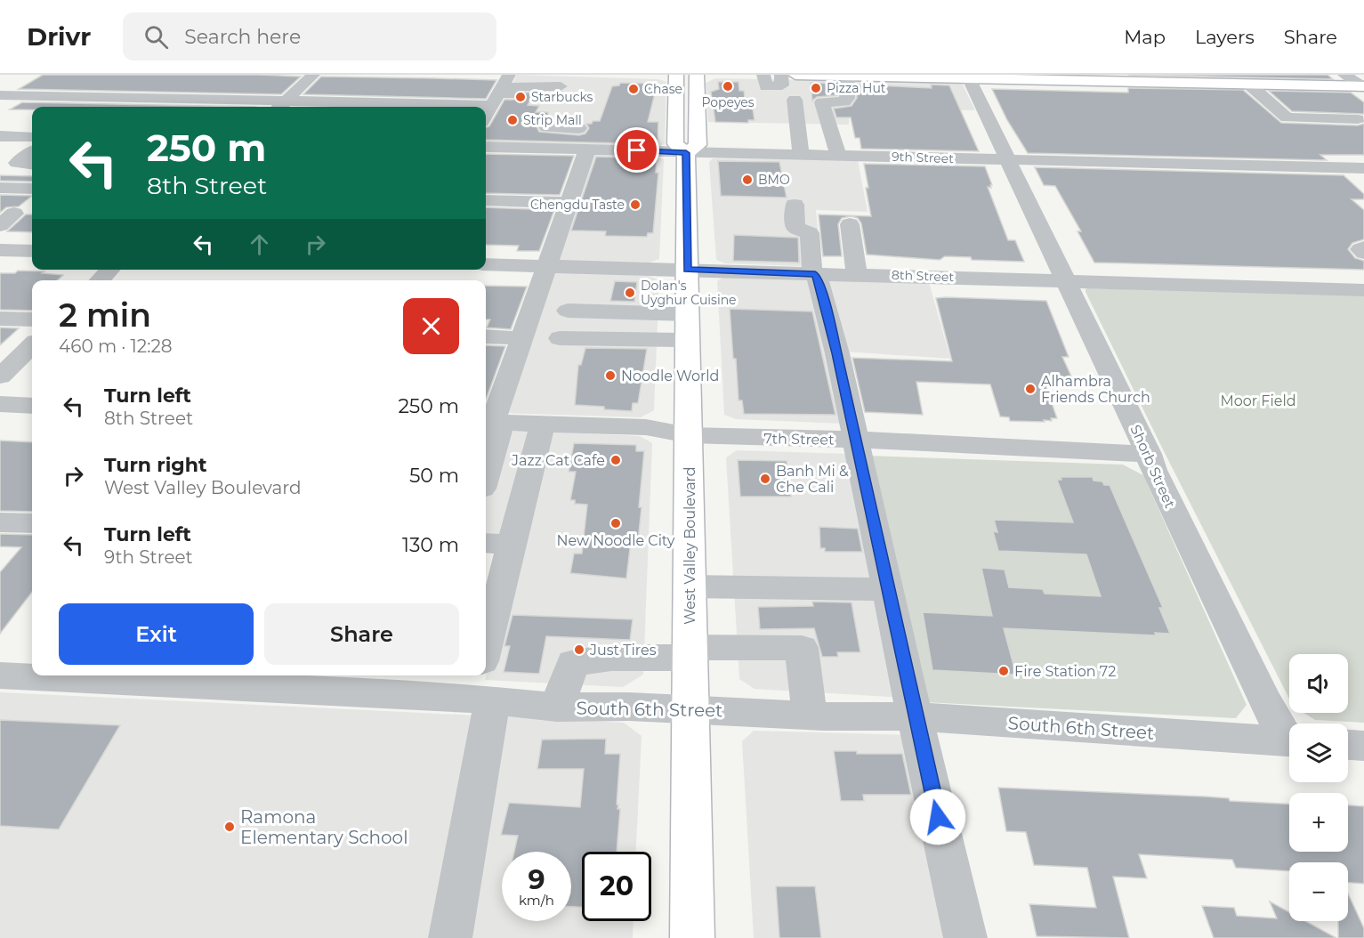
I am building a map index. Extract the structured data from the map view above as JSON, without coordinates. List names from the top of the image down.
{
  "streets": {
    "main road": ["West Valley Boulevard"],
    "street": [
      "9th Street",
      "8th Street",
      "7th Street",
      "Shorb Street",
      "South 6th Street"
    ]
  },
  "crossings": [
    ["9th Street", "Shorb Street"],
    ["9th Street", "West Valley Boulevard"],
    ["8th Street", "Shorb Street"],
    ["8th Street", "West Valley Boulevard"],
    ["7th Street", "Shorb Street"],
    ["7th Street", "West Valley Boulevard"],
    ["West Valley Boulevard", "South 6th Street"]
  ],
  "parks": ["Moor Field"],
  "places": [
    "Popeyes",
    "Pizza Hut",
    "Chase",
    "Starbucks",
    "Strip Mall",
    "BMO",
    "Chengdu Taste",
    "Dolan's Uyghur Cuisine",
    "Noodle World",
    "Alhambra Friends Church",
    "Jazz Cat Cafe",
    "Banh Mi & Che Cali",
    "New Noodle City",
    "Just Tires",
    "Fire Station 72",
    "Ramona Elementary School"
  ],
  "page": {
    "header": "Drivr",
    "search": "Search here",
    "nav": ["Map", "Layers", "Share"],
    "turn": ["250 m", "8th Street"],
    "heading": ["2 min", "460 m · 12:28"],
    "list": [
      {
        "name": "Turn left",
        "note": "8th Street",
        "value": "250 m"
      },
      {
        "name": "Turn right",
        "note": "West Valley Boulevard",
        "value": "50 m"
      },
      {
        "name": "Turn left",
        "note": "9th Street",
        "value": "130 m"
      }
    ],
    "buttons": ["Exit", "Share"],
    "map_buttons": ["+", "−"],
    "speed": "9 km/h",
    "limit": "20"
  }
}
